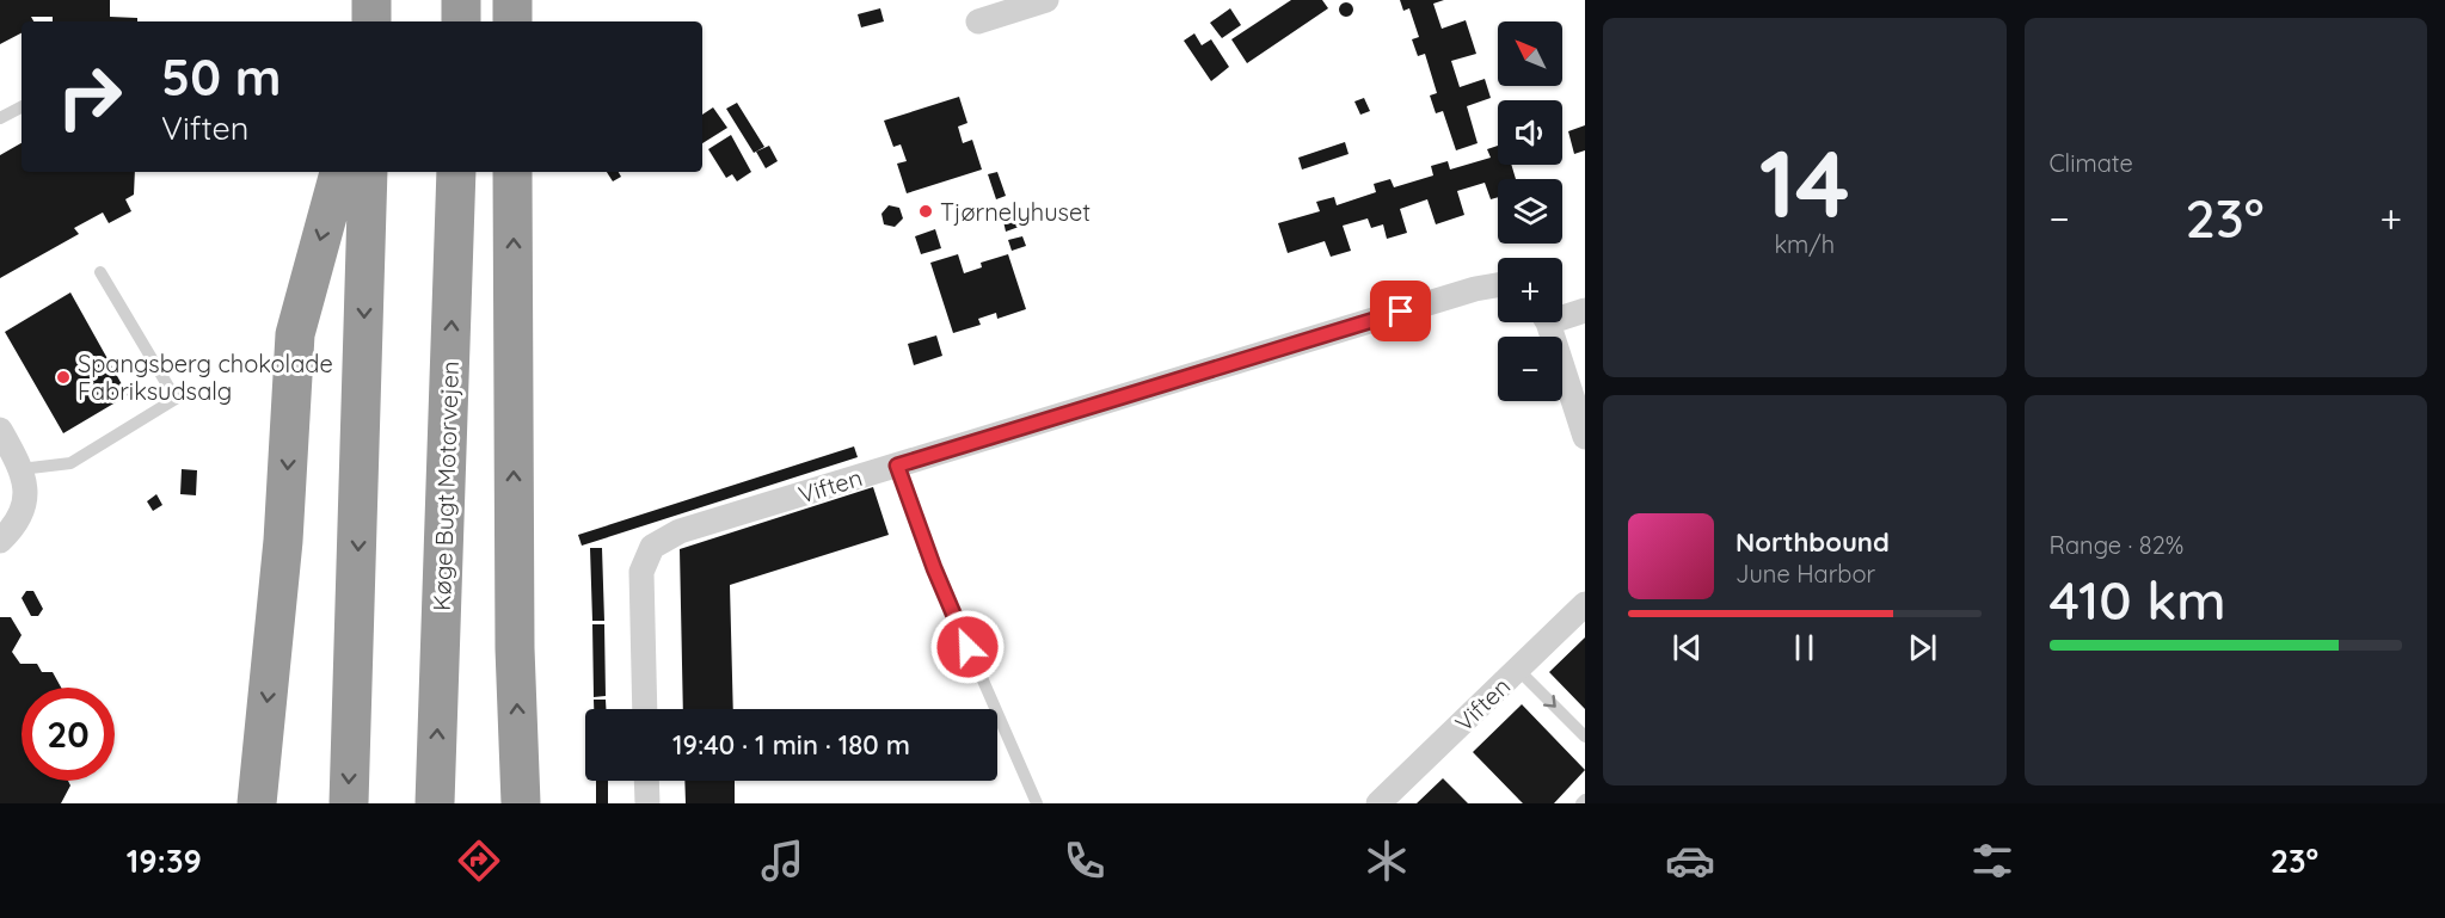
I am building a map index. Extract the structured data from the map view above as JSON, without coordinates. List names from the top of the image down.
{
  "streets": {
    "highway": ["Køge Bugt Motorvejen"],
    "street": ["Viften"]
  },
  "places": ["Tjørnelyhuset", "Spangsberg chokolade Fabriksudsalg"],
  "north": "top left",
  "page": {
    "tile": [
      ["14", "km/h"],
      "Climate",
      ["Range · 82%", "410 km"]
    ],
    "map_buttons": ["+", "−"],
    "turn": ["50 m", "Viften"],
    "heat": ["−", "23°", "+"],
    "song": ["Northbound", "June Harbor"],
    "limit": "20",
    "trip": "19:40 · 1 min · 180 m",
    "tabs": ["19:39", "23°"]
  }
}
